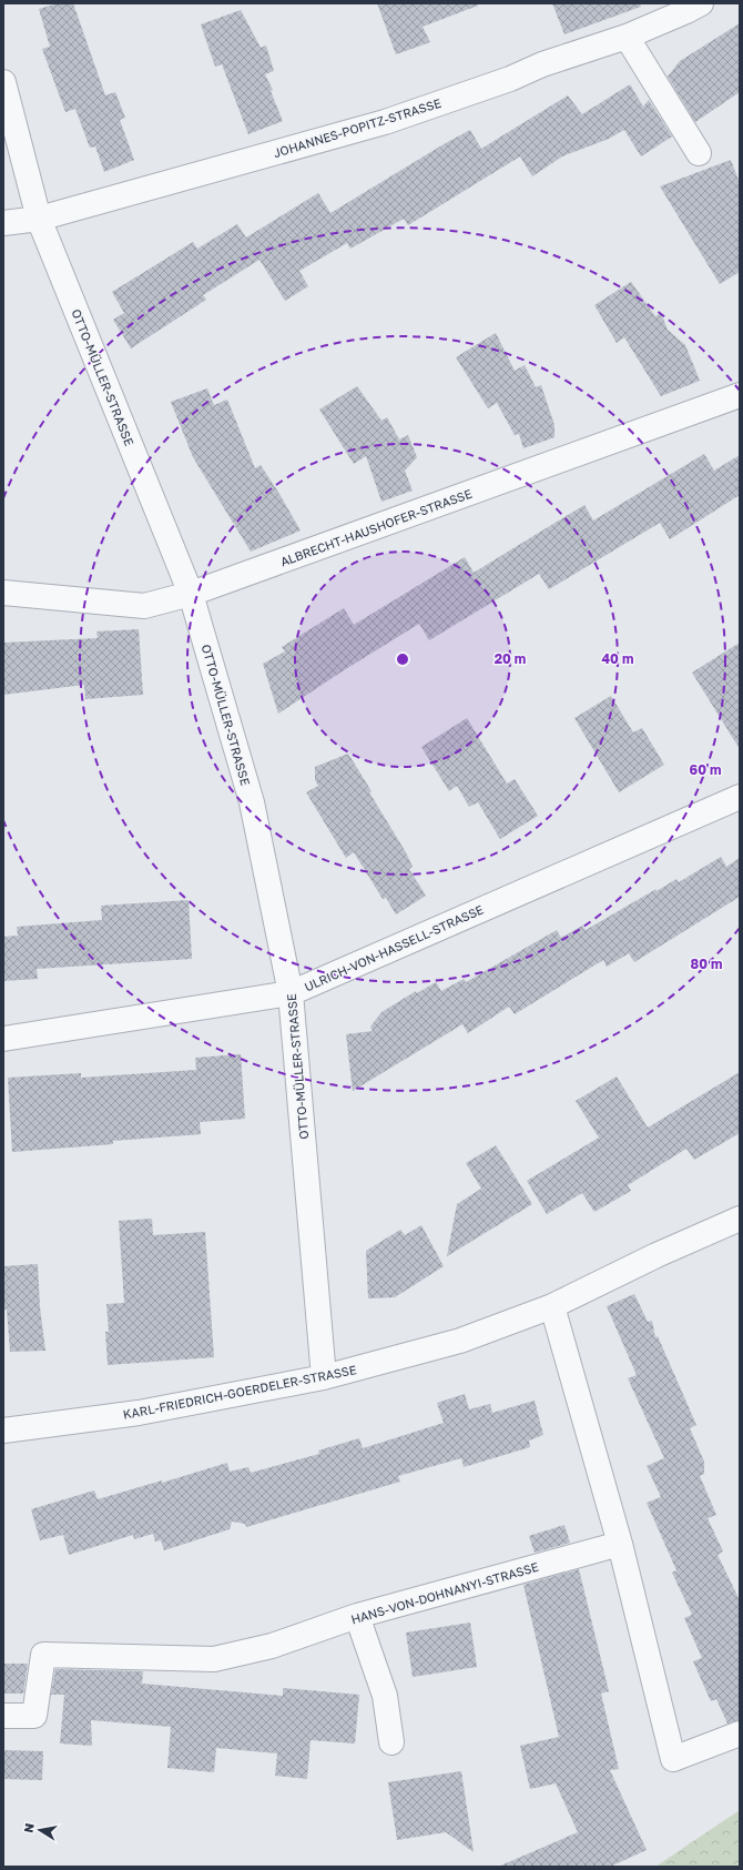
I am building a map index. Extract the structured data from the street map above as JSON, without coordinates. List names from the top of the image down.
{
  "streets": {
    "street": [
      "JOHANNES-POPITZ-STRASSE",
      "OTTO-MÜLLER-STRASSE",
      "ALBRECHT-HAUSHOFER-STRASSE",
      "ULRICH-VON-HASSELL-STRASSE",
      "KARL-FRIEDRICH-GOERDELER-STRASSE",
      "HANS-VON-DOHNANYI-STRASSE"
    ]
  },
  "crossings": [
    ["JOHANNES-POPITZ-STRASSE", "OTTO-MÜLLER-STRASSE"],
    ["OTTO-MÜLLER-STRASSE", "ALBRECHT-HAUSHOFER-STRASSE"],
    ["OTTO-MÜLLER-STRASSE", "ULRICH-VON-HASSELL-STRASSE"],
    ["OTTO-MÜLLER-STRASSE", "KARL-FRIEDRICH-GOERDELER-STRASSE"]
  ],
  "north": "left",
  "rings": [
    "20 m",
    "40 m",
    "60 m",
    "80 m"
  ]
}
